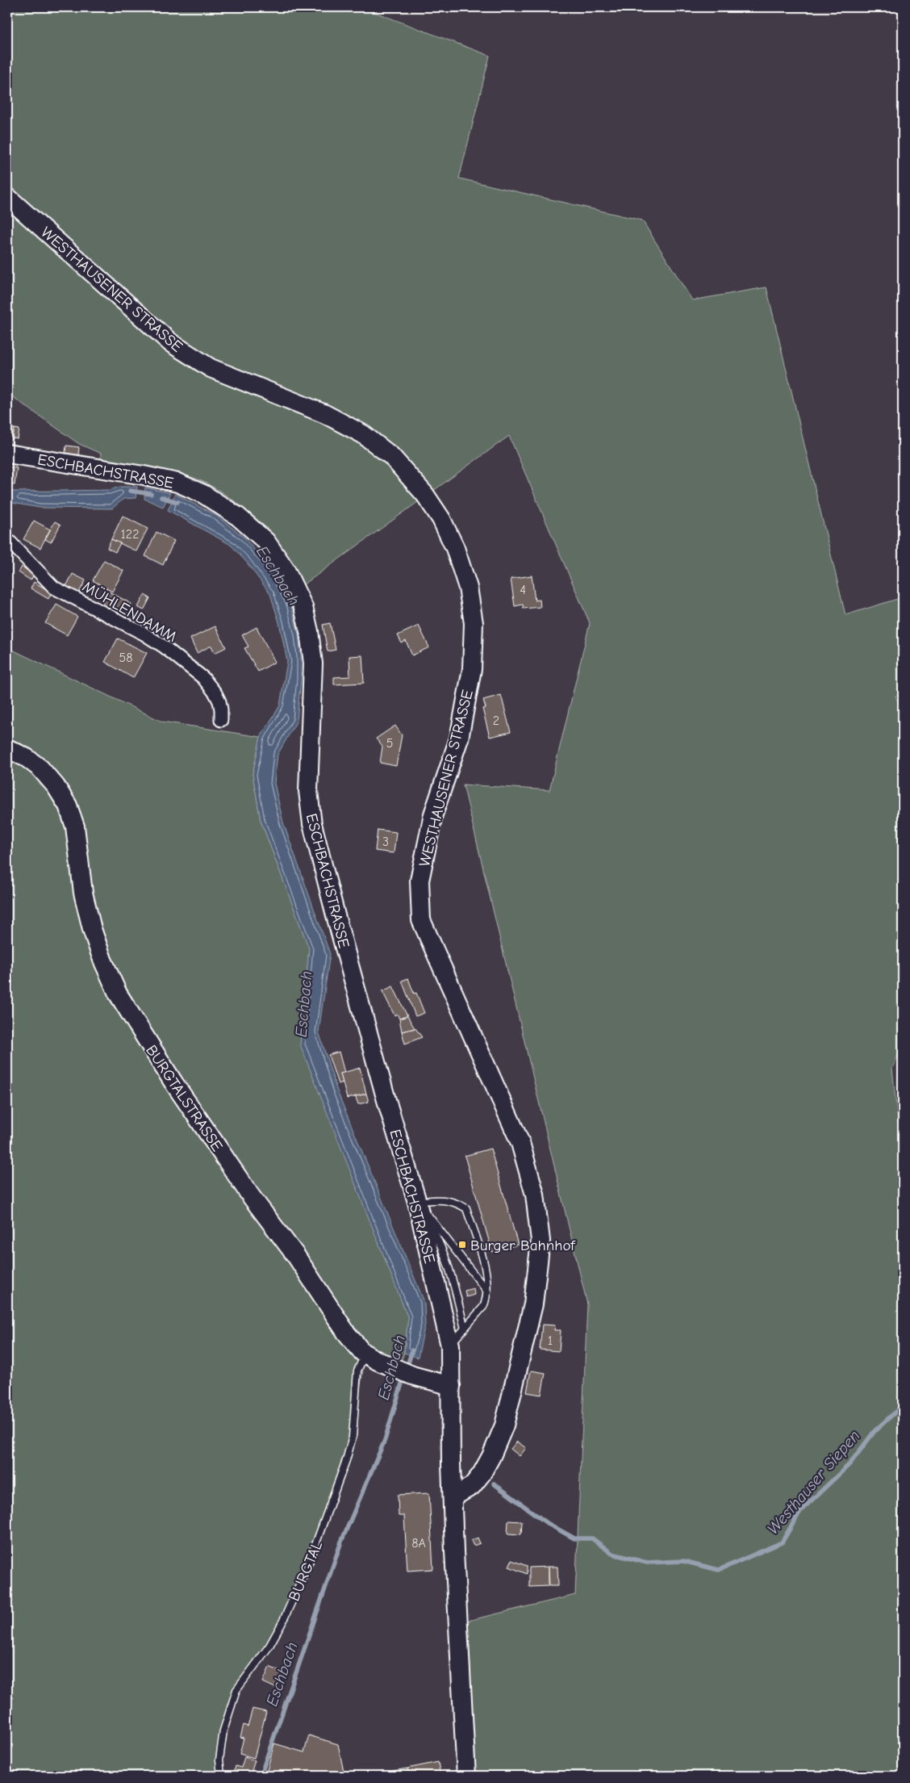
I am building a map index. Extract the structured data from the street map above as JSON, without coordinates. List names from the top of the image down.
{
  "streets": {
    "main road": ["WESTHAUSENER STRASSE", "ESCHBACHSTRASSE", "BURGTALSTRASSE"],
    "street": ["MÜHLENDAMM"],
    "lane": ["BURGTAL"]
  },
  "crossings": [
    ["WESTHAUSENER STRASSE", "ESCHBACHSTRASSE"],
    ["ESCHBACHSTRASSE", "BURGTALSTRASSE"],
    ["BURGTALSTRASSE", "BURGTAL"]
  ],
  "water": ["Eschbach", "Westhauser Siepen"],
  "places": {
    "transit": ["Burger Bahnhof"]
  },
  "house_numbers": [
    "122",
    "4",
    "58",
    "2",
    "5",
    "3",
    "1",
    "8A"
  ]
}
